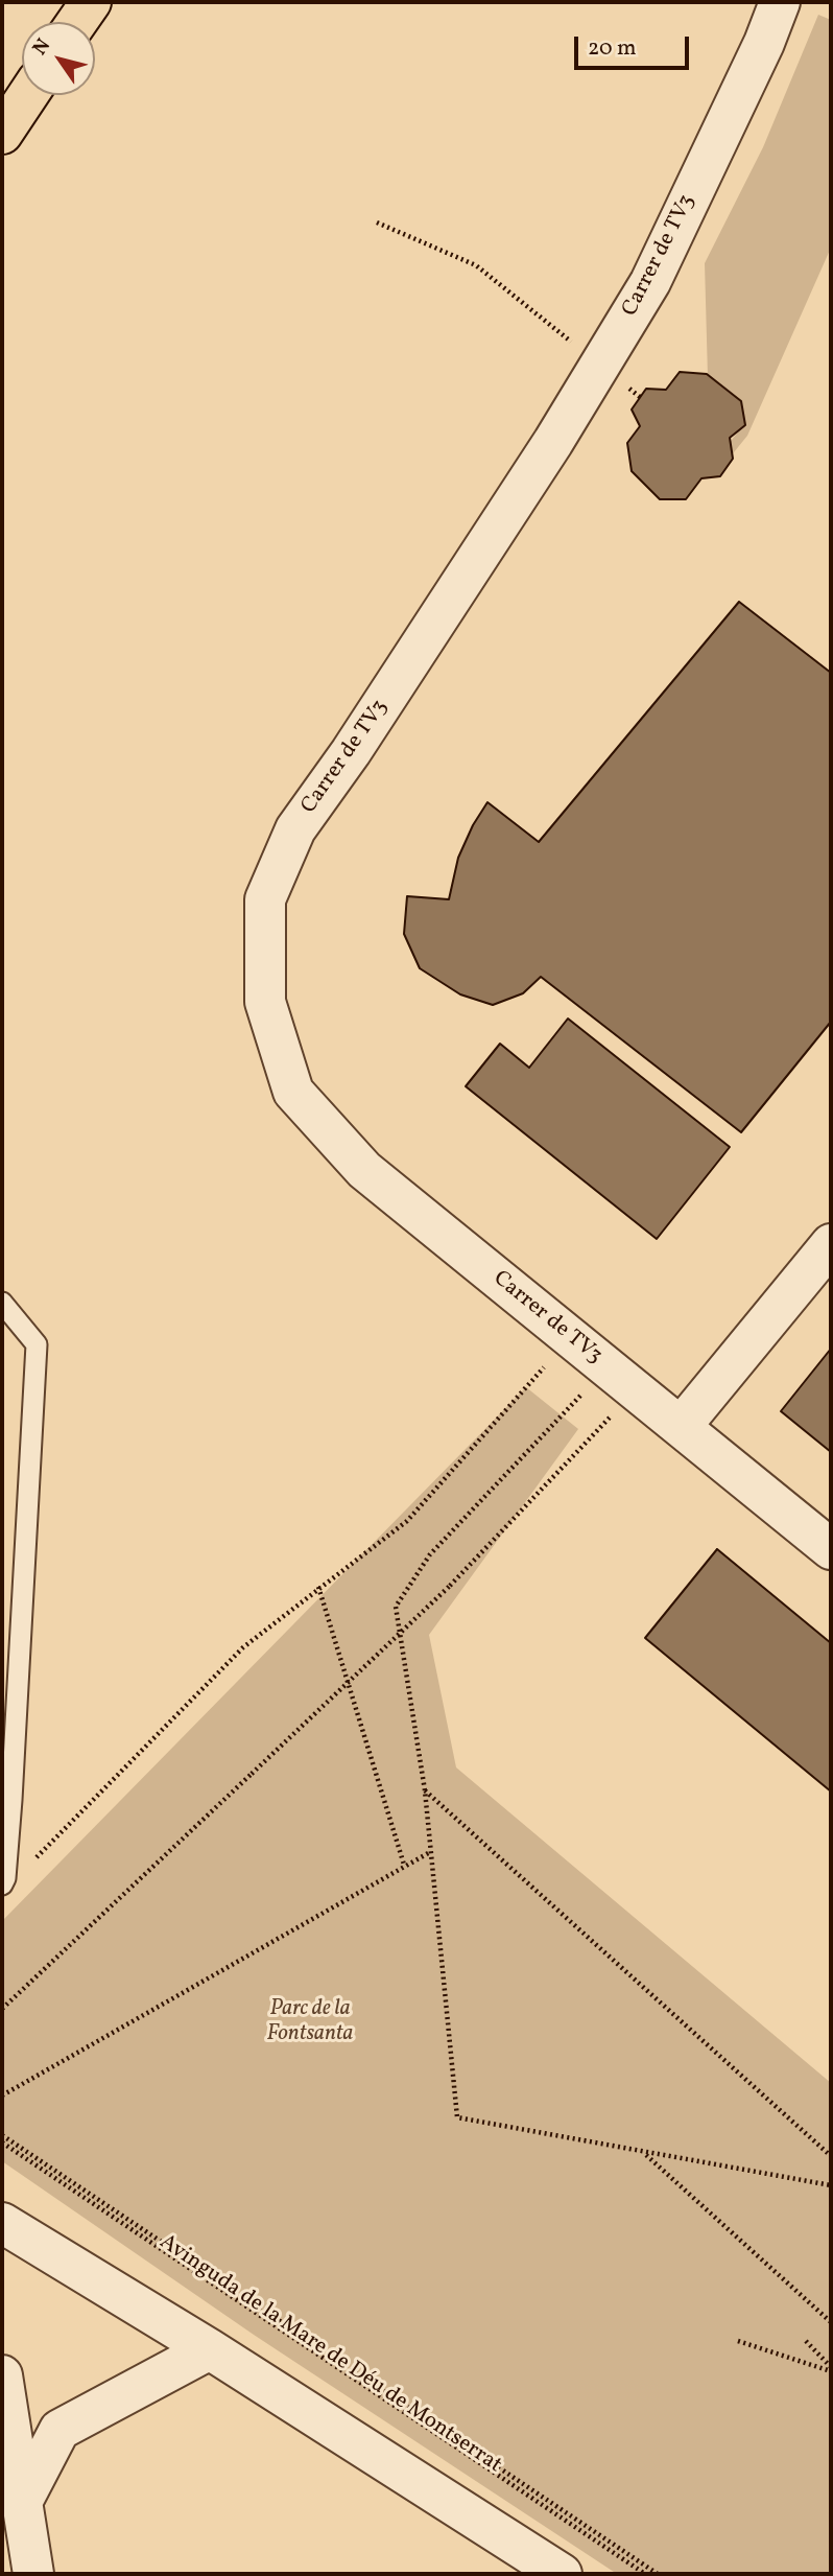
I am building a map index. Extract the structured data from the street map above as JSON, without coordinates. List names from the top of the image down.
{
  "streets": {
    "street": ["Carrer de TV3"],
    "path": ["Avinguda de la Mare de Déu de Montserrat"]
  },
  "parks": ["Parc de la Fontsanta"],
  "scale_bar": "20 m",
  "north": "top left"
}
